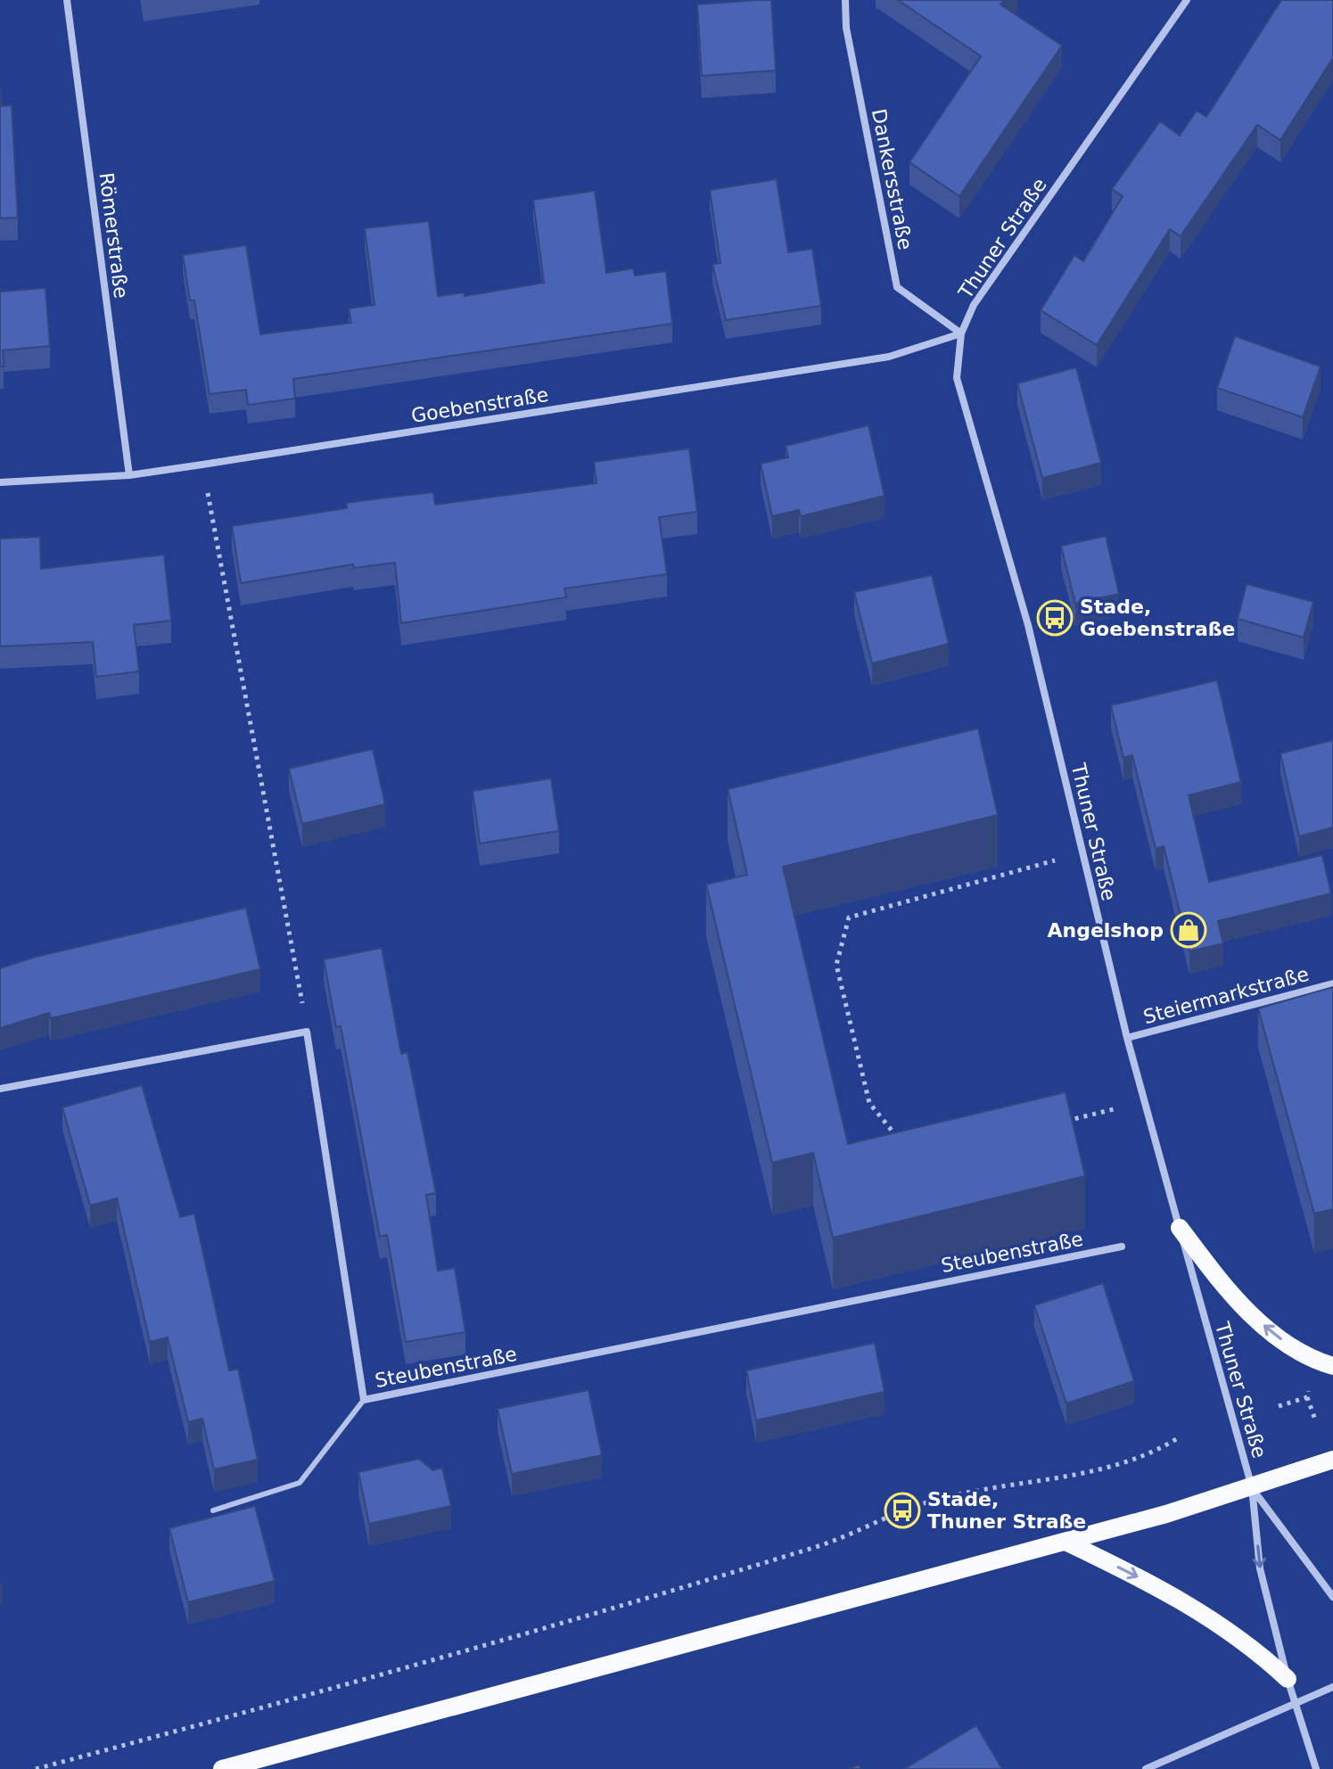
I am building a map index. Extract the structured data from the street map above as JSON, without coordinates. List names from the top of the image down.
{
  "streets": {
    "street": [
      "Dankersstraße",
      "Römerstraße",
      "Thuner Straße",
      "Goebenstraße",
      "Steiermarkstraße",
      "Steubenstraße"
    ]
  },
  "crossings": [
    ["Dankersstraße", "Thuner Straße"],
    ["Dankersstraße", "Goebenstraße"],
    ["Römerstraße", "Goebenstraße"],
    ["Thuner Straße", "Goebenstraße"],
    ["Thuner Straße", "Steiermarkstraße"]
  ],
  "places": {
    "bus stop": ["Stade, Goebenstraße", "Stade, Thuner Straße"],
    "shop": ["Angelshop"]
  }
}
